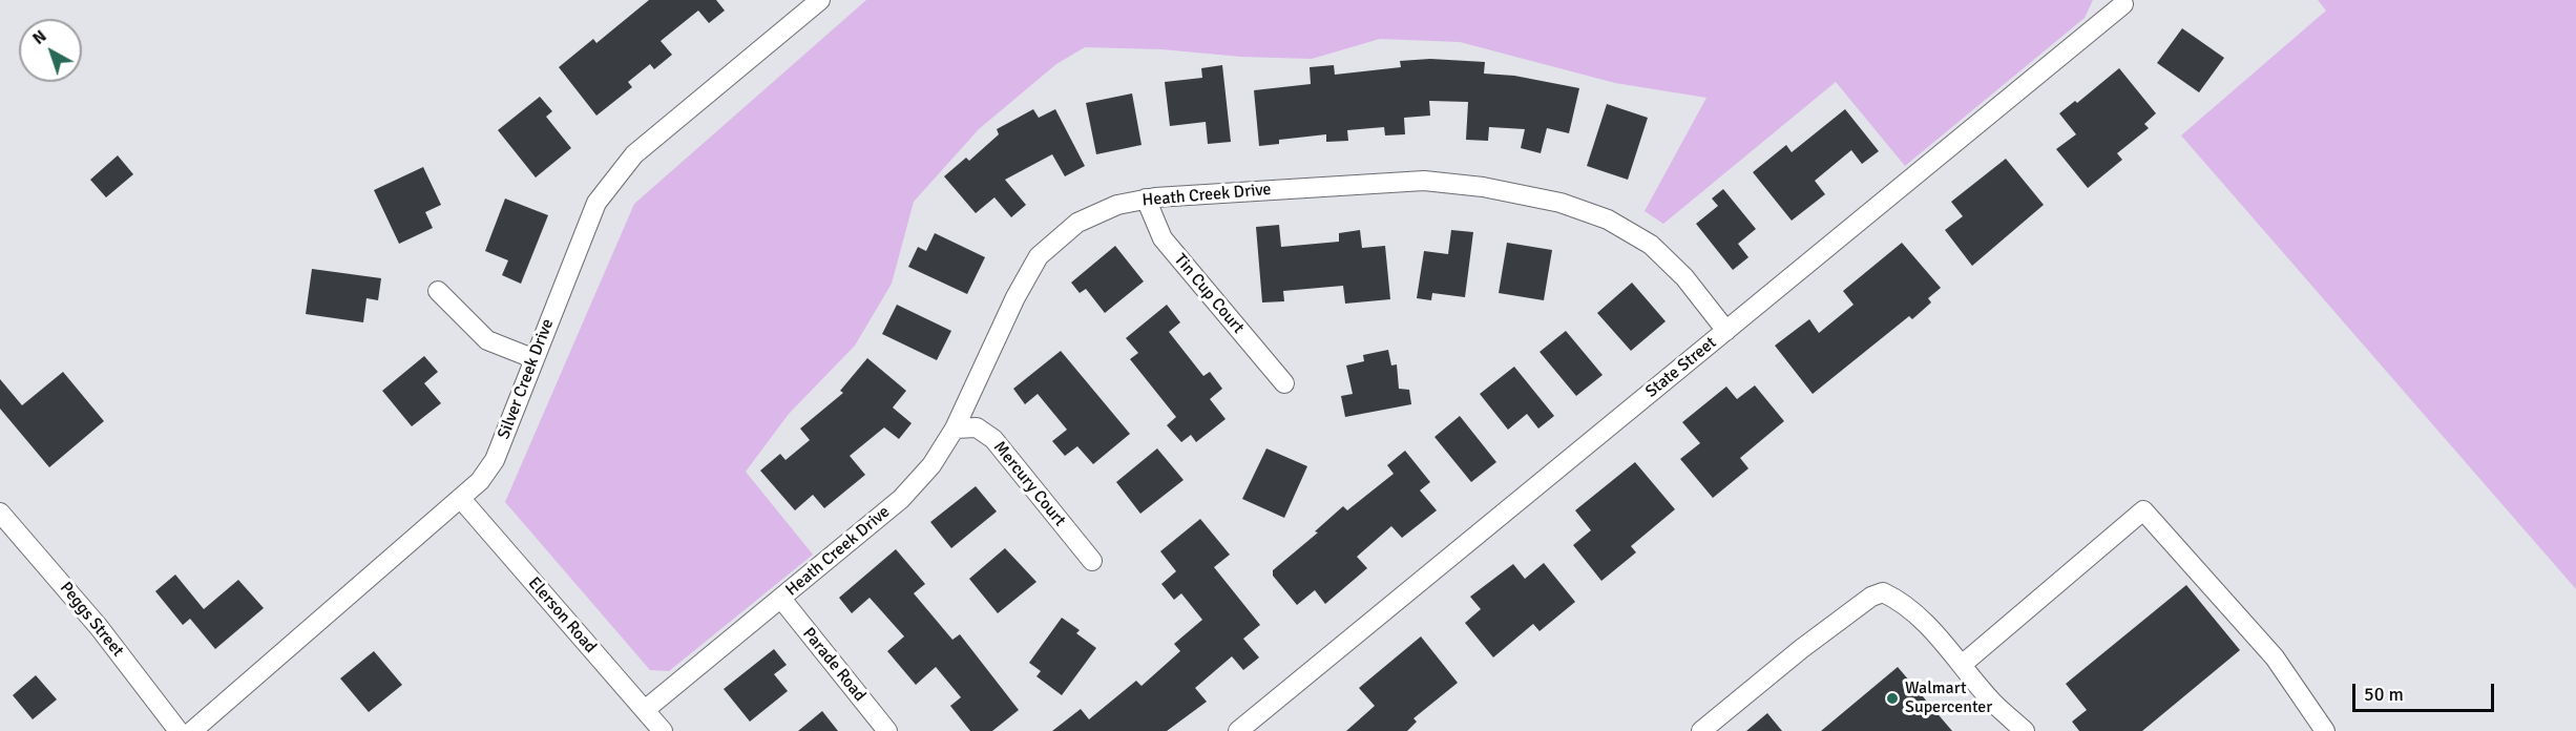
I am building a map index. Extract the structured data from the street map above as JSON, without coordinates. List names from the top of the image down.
{
  "streets": {
    "street": [
      "Heath Creek Drive",
      "Tin Cup Court",
      "State Street",
      "Silver Creek Drive",
      "Mercury Court",
      "Elerson Road",
      "Peggs Street",
      "Parade Road"
    ]
  },
  "crossings": [
    ["Heath Creek Drive", "Tin Cup Court"],
    ["Heath Creek Drive", "State Street"],
    ["Heath Creek Drive", "Mercury Court"],
    ["Heath Creek Drive", "Elerson Road"],
    ["Heath Creek Drive", "Parade Road"],
    ["Silver Creek Drive", "Elerson Road"]
  ],
  "places": ["Walmart Supercenter"],
  "scale_bar": "50 m",
  "north": "top left"
}
